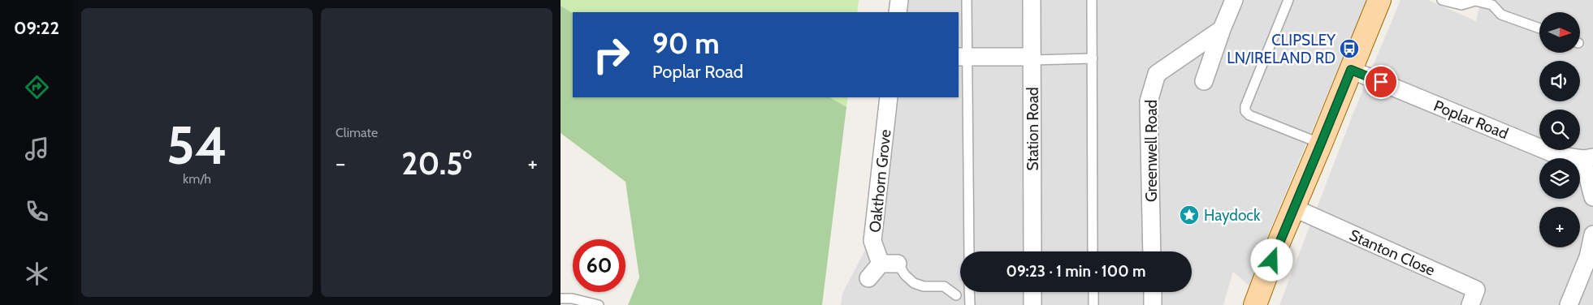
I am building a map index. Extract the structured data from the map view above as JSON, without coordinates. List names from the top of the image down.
{
  "streets": {
    "street": [
      "Poplar Road",
      "Station Road",
      "Greenwell Road",
      "Oakthorn Grove",
      "Stanton Close"
    ]
  },
  "places": {
    "bus stop": ["CLIPSLEY LN/IRELAND RD"],
    "place": ["Haydock"]
  },
  "north": "right",
  "page": {
    "tabs": "09:22",
    "tile": [
      ["54", "km/h"],
      "Climate"
    ],
    "map_buttons": "+",
    "turn": ["90 m", "Poplar Road"],
    "heat": ["−", "20.5°", "+"],
    "limit": "60",
    "trip": "09:23 · 1 min · 100 m"
  }
}
